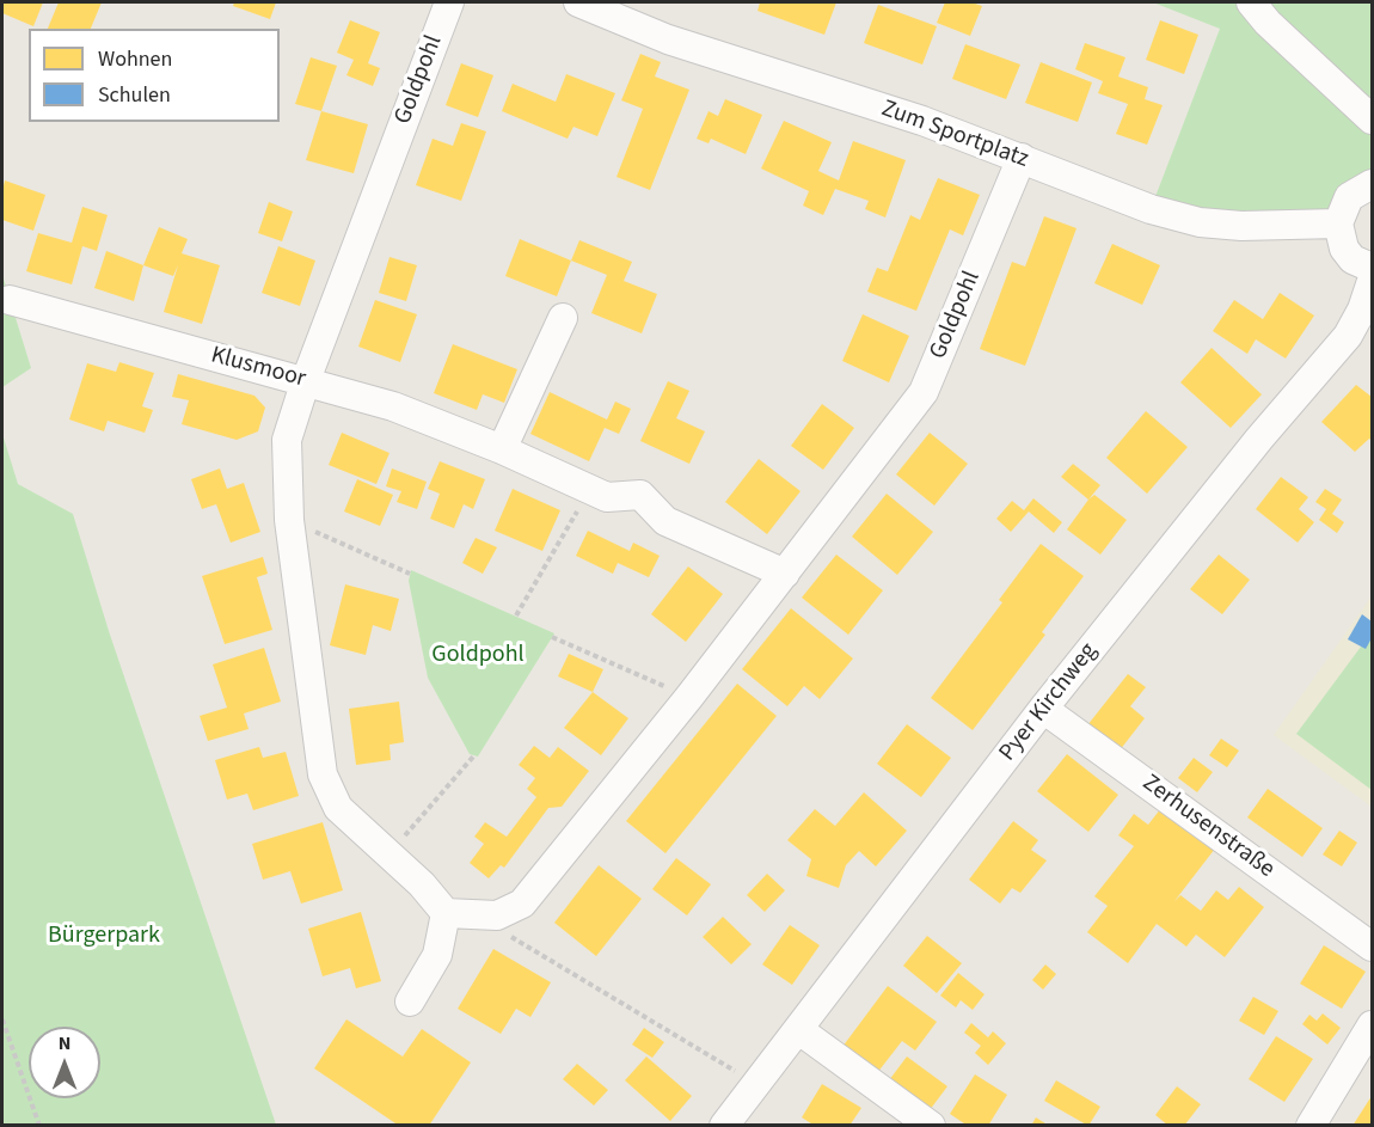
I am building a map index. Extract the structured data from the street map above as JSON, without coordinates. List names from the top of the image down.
{
  "streets": {
    "street": [
      "Goldpohl",
      "Zum Sportplatz",
      "Klusmoor",
      "Pyer Kirchweg",
      "Zerhusenstraße"
    ]
  },
  "crossings": [
    ["Goldpohl", "Zum Sportplatz"],
    ["Goldpohl", "Klusmoor"],
    ["Pyer Kirchweg", "Zerhusenstraße"]
  ],
  "parks": ["Goldpohl", "Bürgerpark"],
  "legend": ["Wohnen", "Schulen"],
  "north": "top"
}
